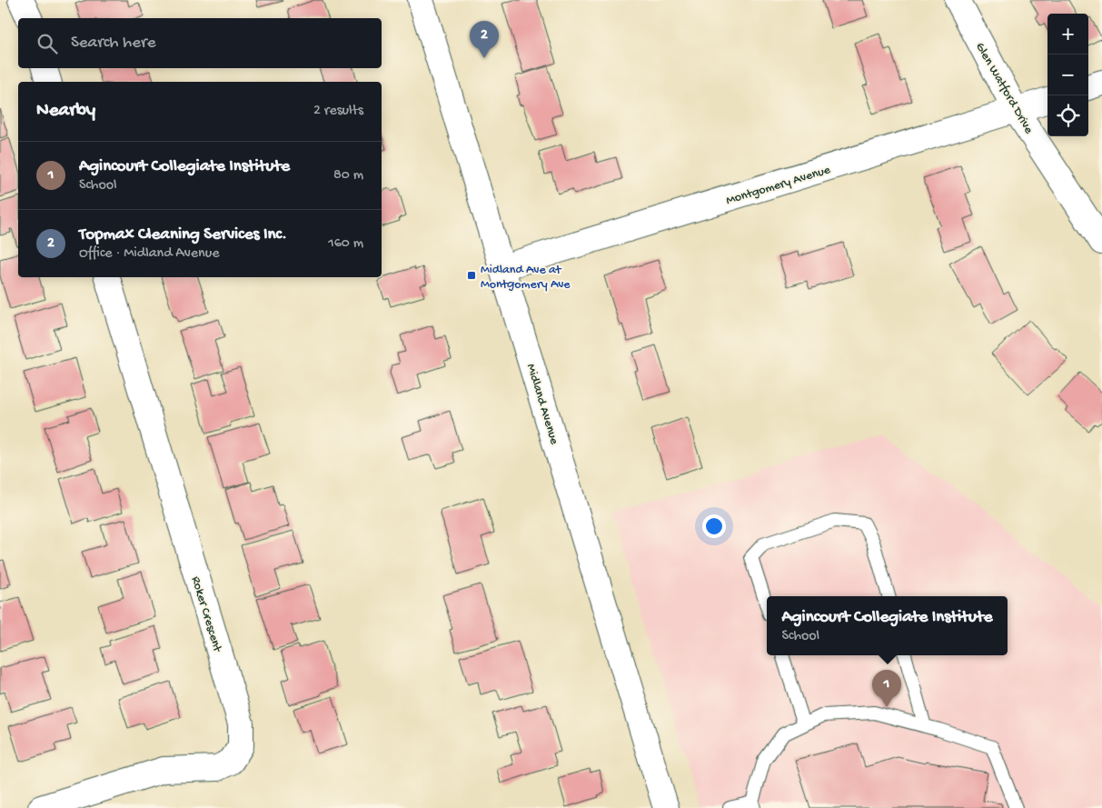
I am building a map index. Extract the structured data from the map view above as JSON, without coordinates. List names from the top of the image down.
{
  "streets": {
    "street": [
      "Glen Watford Drive",
      "Montgomery Avenue",
      "Midland Avenue",
      "Roker Crescent"
    ]
  },
  "crossings": [
    ["Glen Watford Drive", "Montgomery Avenue"],
    ["Montgomery Avenue", "Midland Avenue"]
  ],
  "places": {
    "transit": ["Midland Ave at Montgomery Ave"]
  },
  "page": {
    "map_buttons": ["+", "−"],
    "search": "Search here",
    "pins": ["2", "1"],
    "heading": ["Nearby", "2 results"],
    "list": [
      {
        "mark": "1",
        "name": "Agincourt Collegiate Institute",
        "note": "School",
        "value": "80 m"
      },
      {
        "mark": "2",
        "name": "Topmax Cleaning Services Inc.",
        "note": "Office · Midland Avenue",
        "value": "160 m"
      }
    ],
    "popup": ["Agincourt Collegiate Institute", "School"]
  }
}
